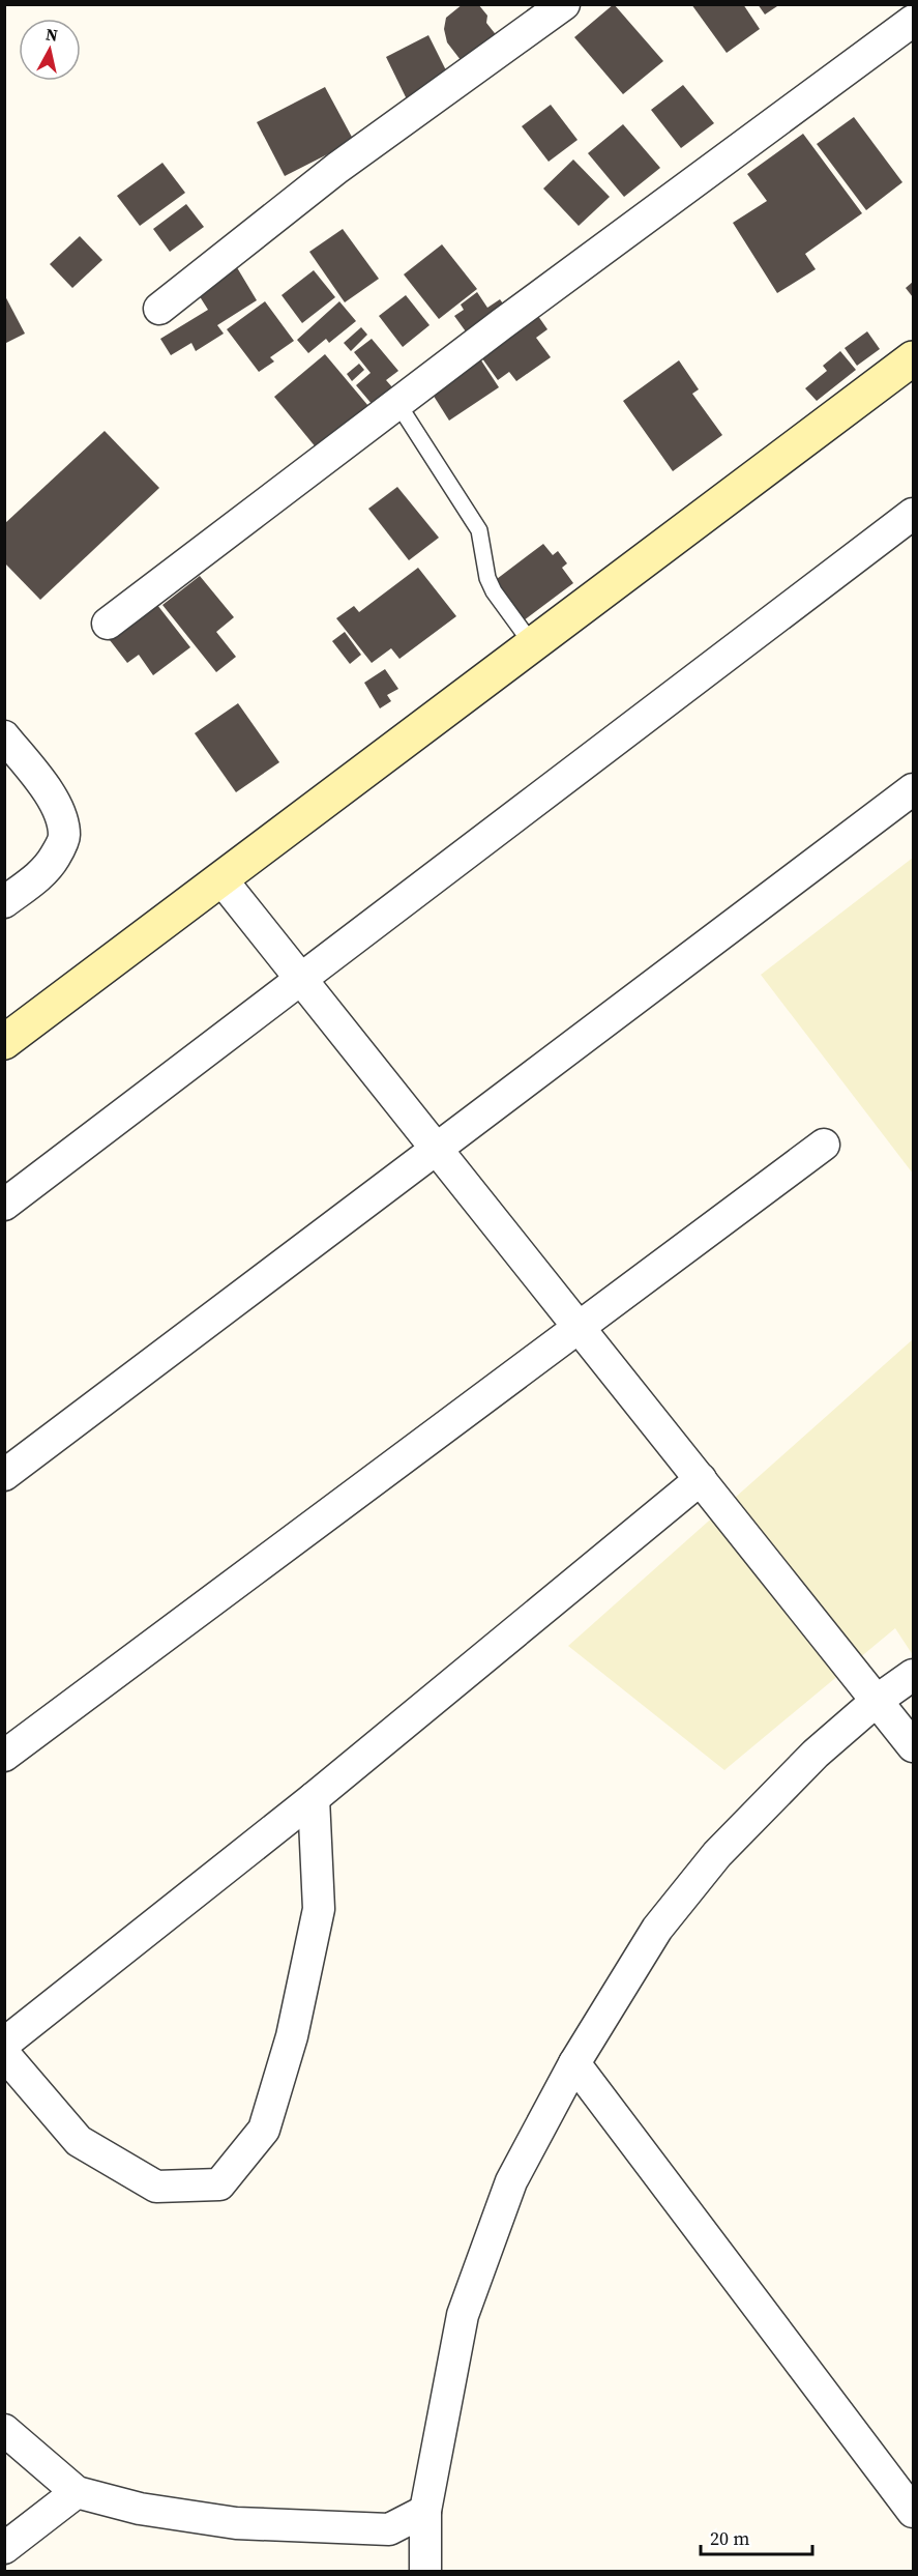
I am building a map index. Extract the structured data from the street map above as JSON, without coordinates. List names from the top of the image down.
{
  "scale_bar": "20 m",
  "north": "top"
}
